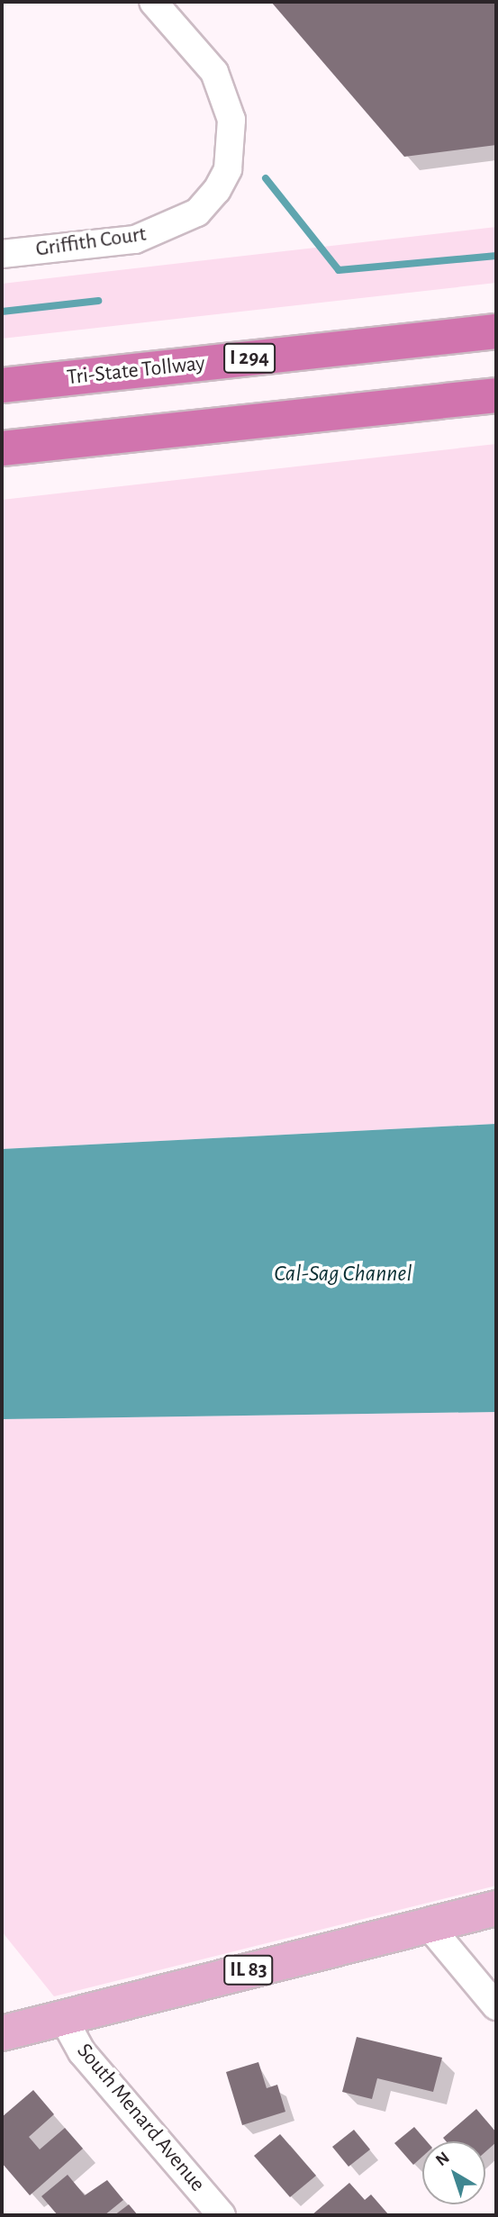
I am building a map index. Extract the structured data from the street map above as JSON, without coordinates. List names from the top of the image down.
{
  "streets": {
    "highway": ["I 294", "Tri-State Tollway"],
    "main road": ["IL 83"],
    "street": ["Griffith Court", "South Menard Avenue"]
  },
  "crossings": [
    ["IL 83", "South Menard Avenue"]
  ],
  "water": ["Cal-Sag Channel"],
  "north": "top left"
}
